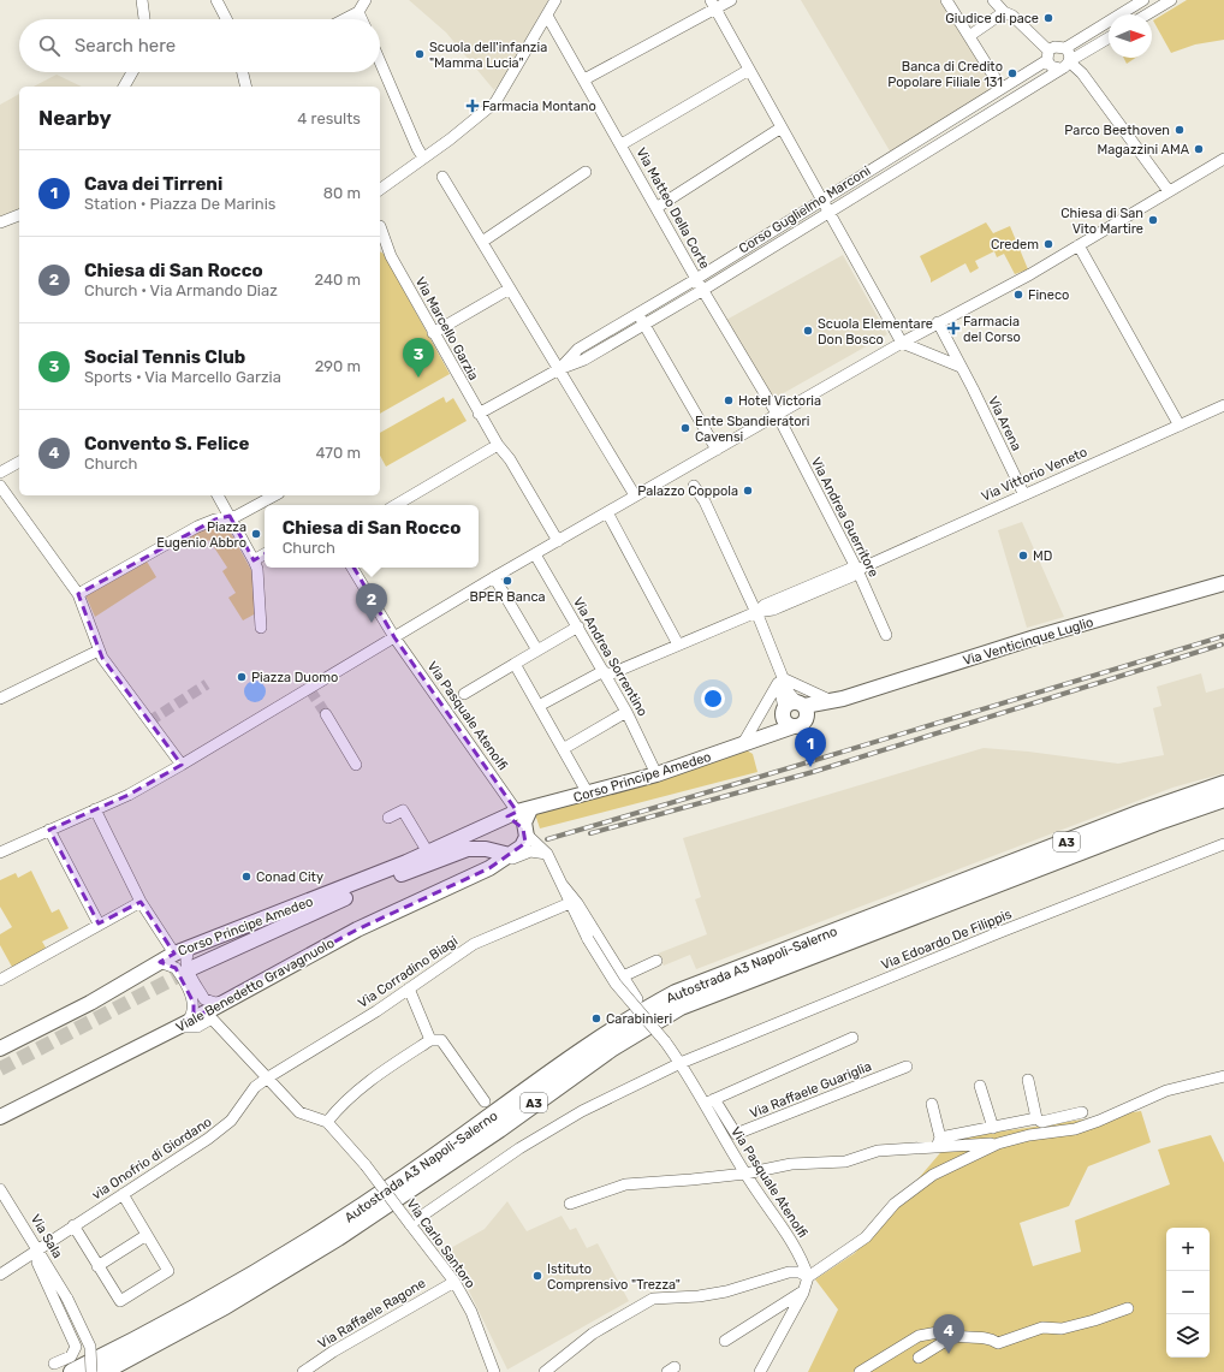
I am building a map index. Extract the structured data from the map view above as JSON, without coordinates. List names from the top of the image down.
{
  "streets": {
    "highway": ["A3", "Autostrada A3 Napoli-Salerno"],
    "main road": ["Via Venticinque Luglio", "Corso Principe Amedeo", "Viale Benedetto Gravagnuolo"],
    "street": [
      "Via Matteo Della Corte",
      "Corso Guglielmo Marconi",
      "Via Marcello Garzia",
      "Via Arena",
      "Via Vittorio Veneto",
      "Via Andrea Guerritore",
      "Via Andrea Sorrentino",
      "Via Pasquale Atenolfi",
      "Via Edoardo De Filippis",
      "Via Corradino Biagi",
      "Via Raffaele Guariglia",
      "via Onofrio di Giordano",
      "Via Sala",
      "Via Carlo Santoro",
      "Via Raffaele Ragone"
    ]
  },
  "crossings": [
    ["Via Matteo Della Corte", "Corso Guglielmo Marconi"],
    ["Via Matteo Della Corte", "Via Andrea Guerritore"],
    ["Corso Guglielmo Marconi", "Via Marcello Garzia"],
    ["Via Arena", "Via Vittorio Veneto"],
    ["Via Vittorio Veneto", "Via Andrea Guerritore"],
    ["Via Vittorio Veneto", "Via Andrea Sorrentino"],
    ["Via Venticinque Luglio", "Corso Principe Amedeo"],
    ["Via Andrea Sorrentino", "Corso Principe Amedeo"],
    ["Via Pasquale Atenolfi", "Corso Principe Amedeo"],
    ["Via Pasquale Atenolfi", "Via Edoardo De Filippis"],
    ["Via Pasquale Atenolfi", "Via Corradino Biagi"],
    ["Via Edoardo De Filippis", "Via Carlo Santoro"],
    ["Via Corradino Biagi", "via Onofrio di Giordano"],
    ["via Onofrio di Giordano", "Via Sala"],
    ["Via Carlo Santoro", "Via Raffaele Ragone"]
  ],
  "places": {
    "other": [
      "Giudice di pace",
      "Scuola dell'infanzia \"Mamma Lucia\"",
      "Banca di Credito Popolare Filiale 131",
      "Parco Beethoven",
      "Magazzini AMA",
      "Chiesa di San Vito Martire",
      "Credem",
      "Fineco",
      "Scuola Elementare Don Bosco",
      "Hotel Victoria",
      "Ente Sbandieratori Cavensi",
      "Palazzo Coppola",
      "Piazza Eugenio Abbro",
      "MD",
      "BPER Banca",
      "Piazza Duomo",
      "Conad City",
      "Carabinieri",
      "Istituto Comprensivo \"Trezza\""
    ],
    "health": ["Farmacia Montano", "Farmacia del Corso"]
  },
  "north": "right",
  "page": {
    "search": "Search here",
    "heading": ["Nearby", "4 results"],
    "list": [
      {
        "mark": "1",
        "name": "Cava dei Tirreni",
        "note": "Station · Piazza De Marinis",
        "value": "80 m"
      },
      {
        "mark": "2",
        "name": "Chiesa di San Rocco",
        "note": "Church · Via Armando Diaz",
        "value": "240 m"
      },
      {
        "mark": "3",
        "name": "Social Tennis Club",
        "note": "Sports · Via Marcello Garzia",
        "value": "290 m"
      },
      {
        "mark": "4",
        "name": "Convento S. Felice",
        "note": "Church",
        "value": "470 m"
      }
    ],
    "pins": [
      "3",
      "2",
      "1",
      "4"
    ],
    "popup": ["Chiesa di San Rocco", "Church"],
    "map_buttons": ["+", "−"]
  }
}
